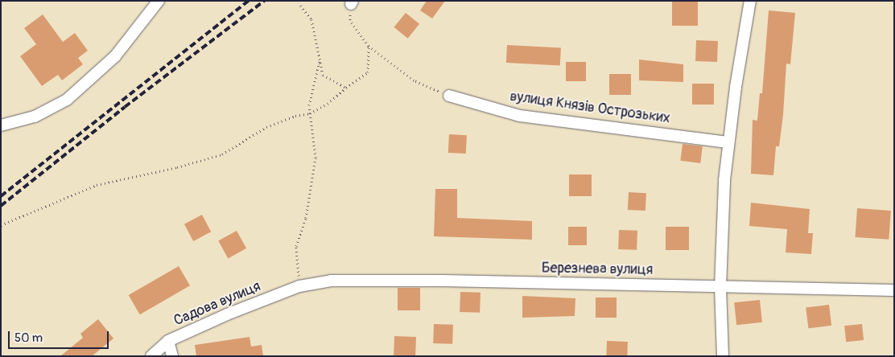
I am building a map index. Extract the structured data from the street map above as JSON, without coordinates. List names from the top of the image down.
{
  "streets": {
    "street": ["вулиця Князів Острозьких", "Березнева вулиця", "Садова вулиця"]
  },
  "crossings": [
    ["Березнева вулиця", "Садова вулиця"]
  ],
  "scale_bar": "50 m"
}
